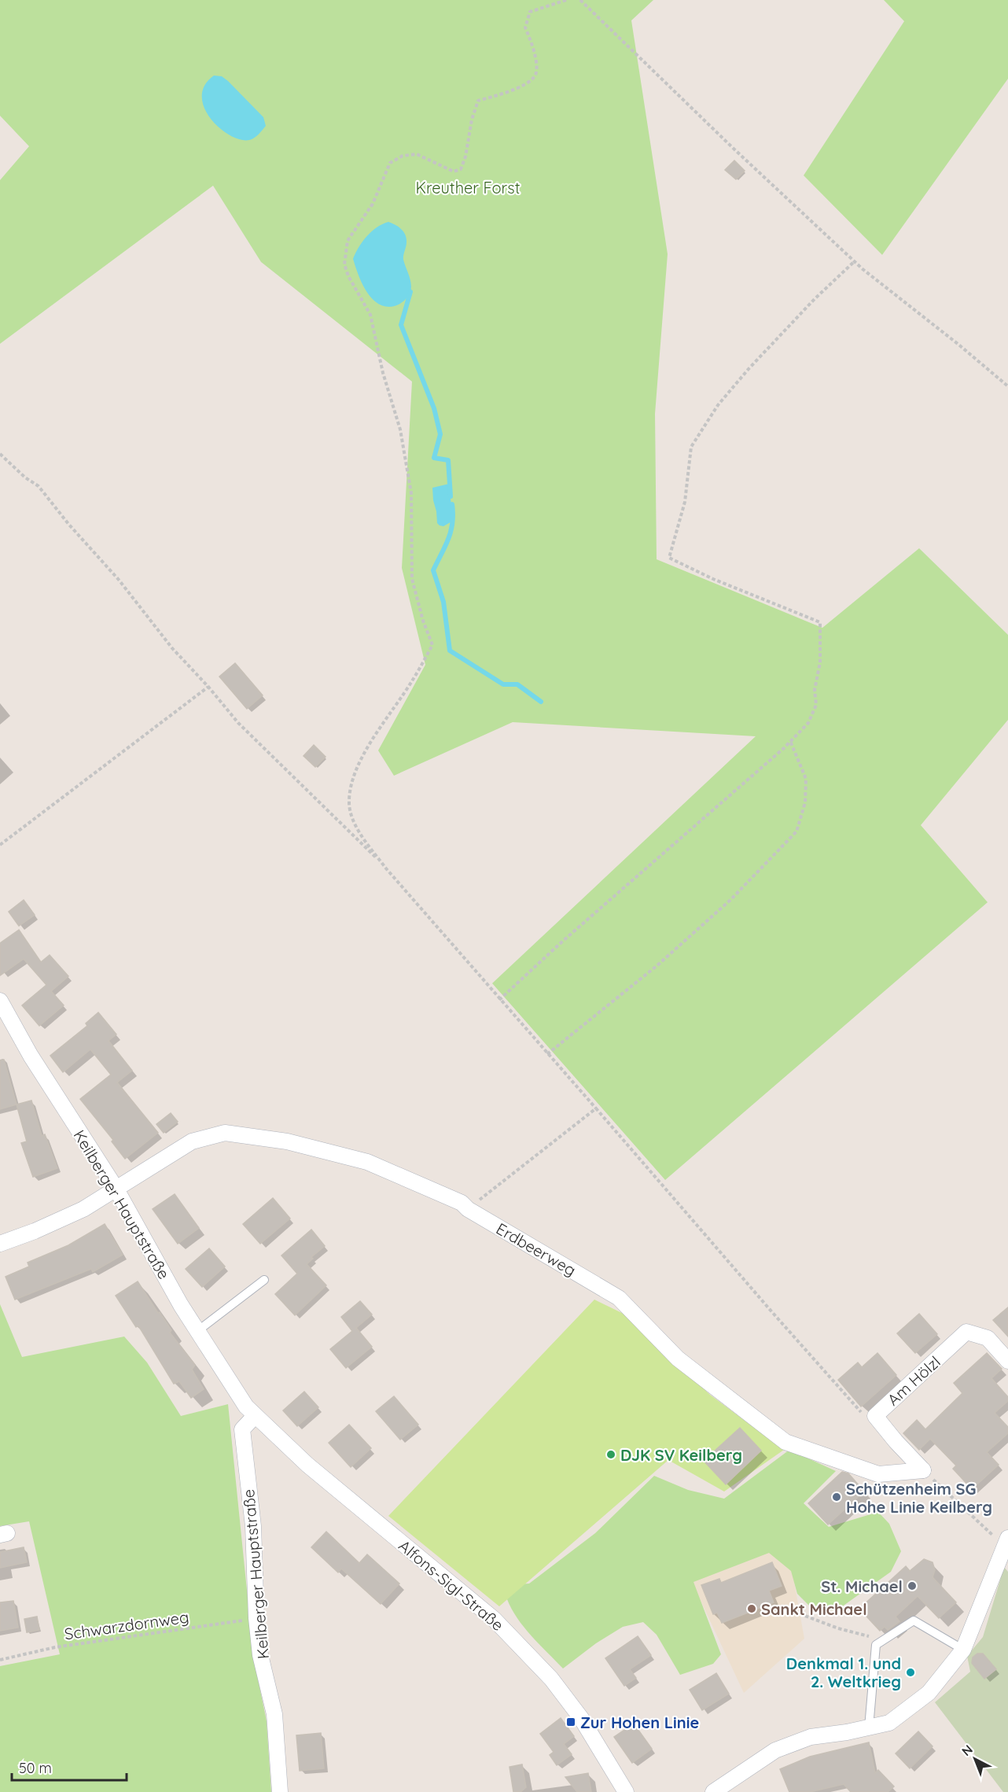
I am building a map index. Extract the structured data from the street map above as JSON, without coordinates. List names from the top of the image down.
{
  "streets": {
    "street": [
      "Keilberger Hauptstraße",
      "Erdbeerweg",
      "Am Hölzl",
      "Alfons-Sigl-Straße"
    ],
    "path": ["Schwarzdornweg"]
  },
  "crossings": [
    ["Keilberger Hauptstraße", "Erdbeerweg"],
    ["Keilberger Hauptstraße", "Alfons-Sigl-Straße"],
    ["Keilberger Hauptstraße", "Schwarzdornweg"],
    ["Erdbeerweg", "Am Hölzl"]
  ],
  "parks": ["Kreuther Forst"],
  "places": {
    "other": [
      "DJK SV Keilberg",
      "Schützenheim SG Hohe Linie Keilberg",
      "St. Michael",
      "Sankt Michael",
      "Denkmal 1. und 2. Weltkrieg"
    ],
    "transit": ["Zur Hohen Linie"]
  },
  "scale_bar": "50 m",
  "north": "top left"
}
